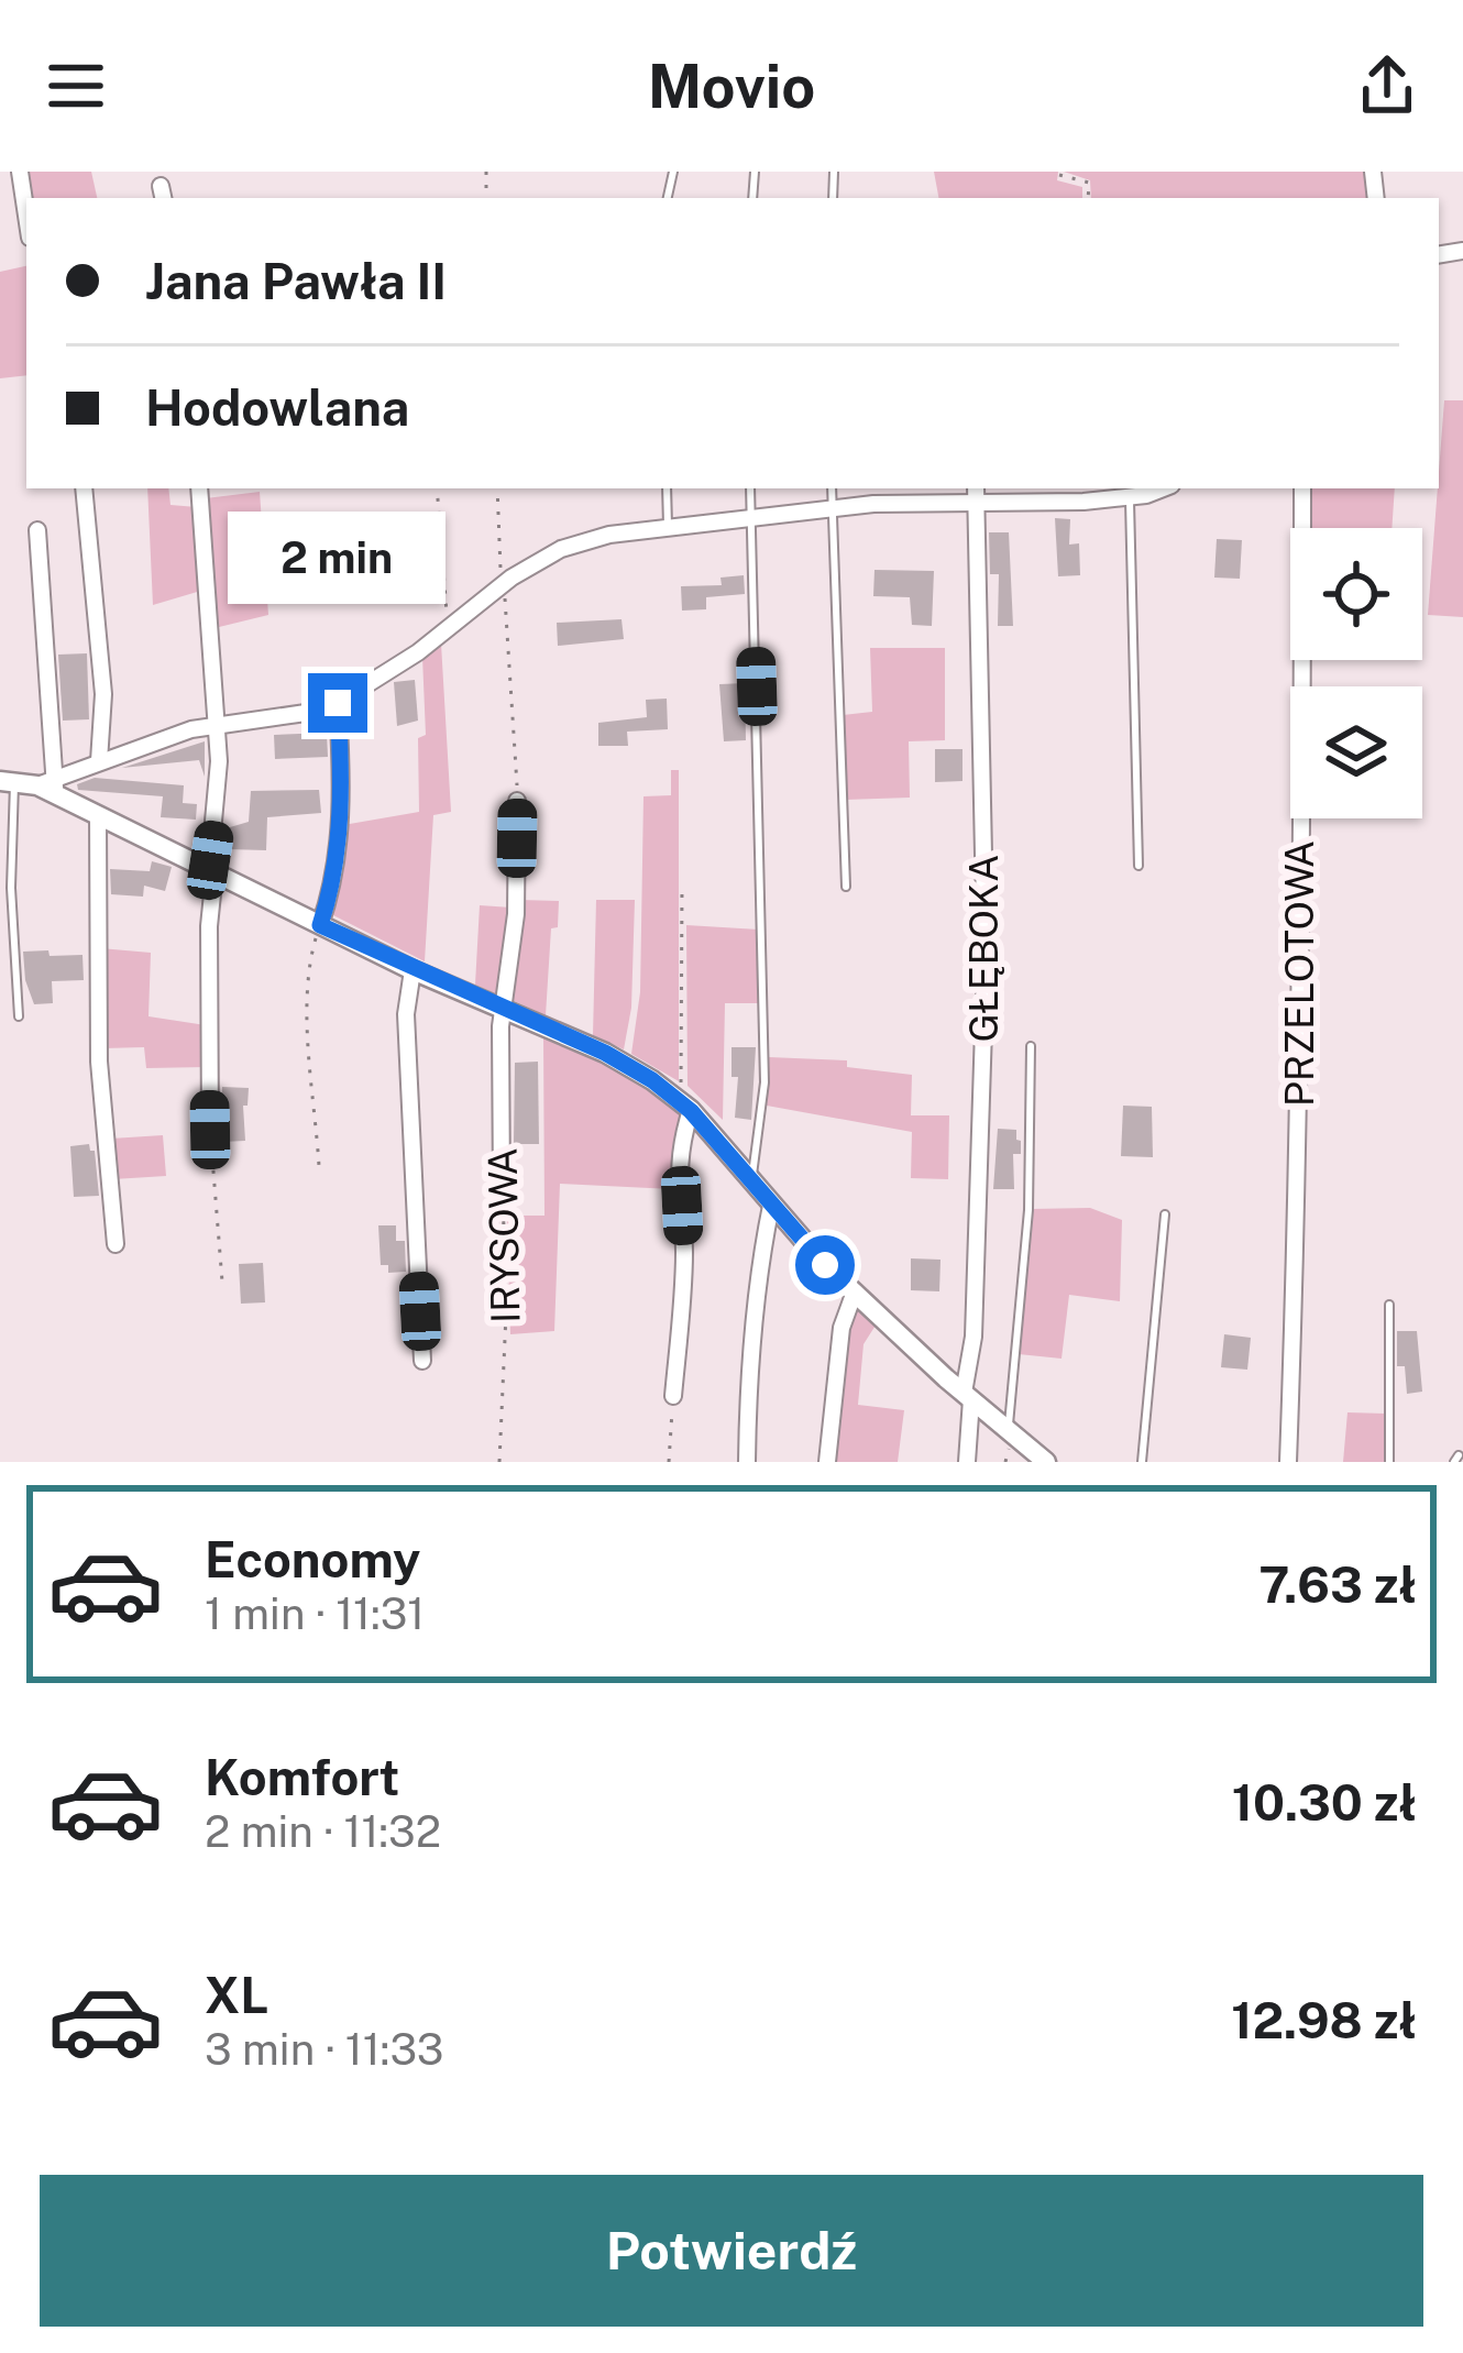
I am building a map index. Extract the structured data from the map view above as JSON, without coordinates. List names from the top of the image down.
{
  "streets": {
    "street": ["GŁĘBOKA", "PRZELOTOWA", "IRYSOWA"]
  },
  "page": {
    "header": "Movio",
    "banner": ["Jana Pawła II", "Hodowlana"],
    "bubble": "2 min",
    "list": [
      {
        "name": "Economy",
        "note": "1 min · 11:31",
        "value": "7.63 zł"
      },
      {
        "name": "Komfort",
        "note": "2 min · 11:32",
        "value": "10.30 zł"
      },
      {
        "name": "XL",
        "note": "3 min · 11:33",
        "value": "12.98 zł"
      }
    ],
    "buttons": "Potwierdź"
  }
}
